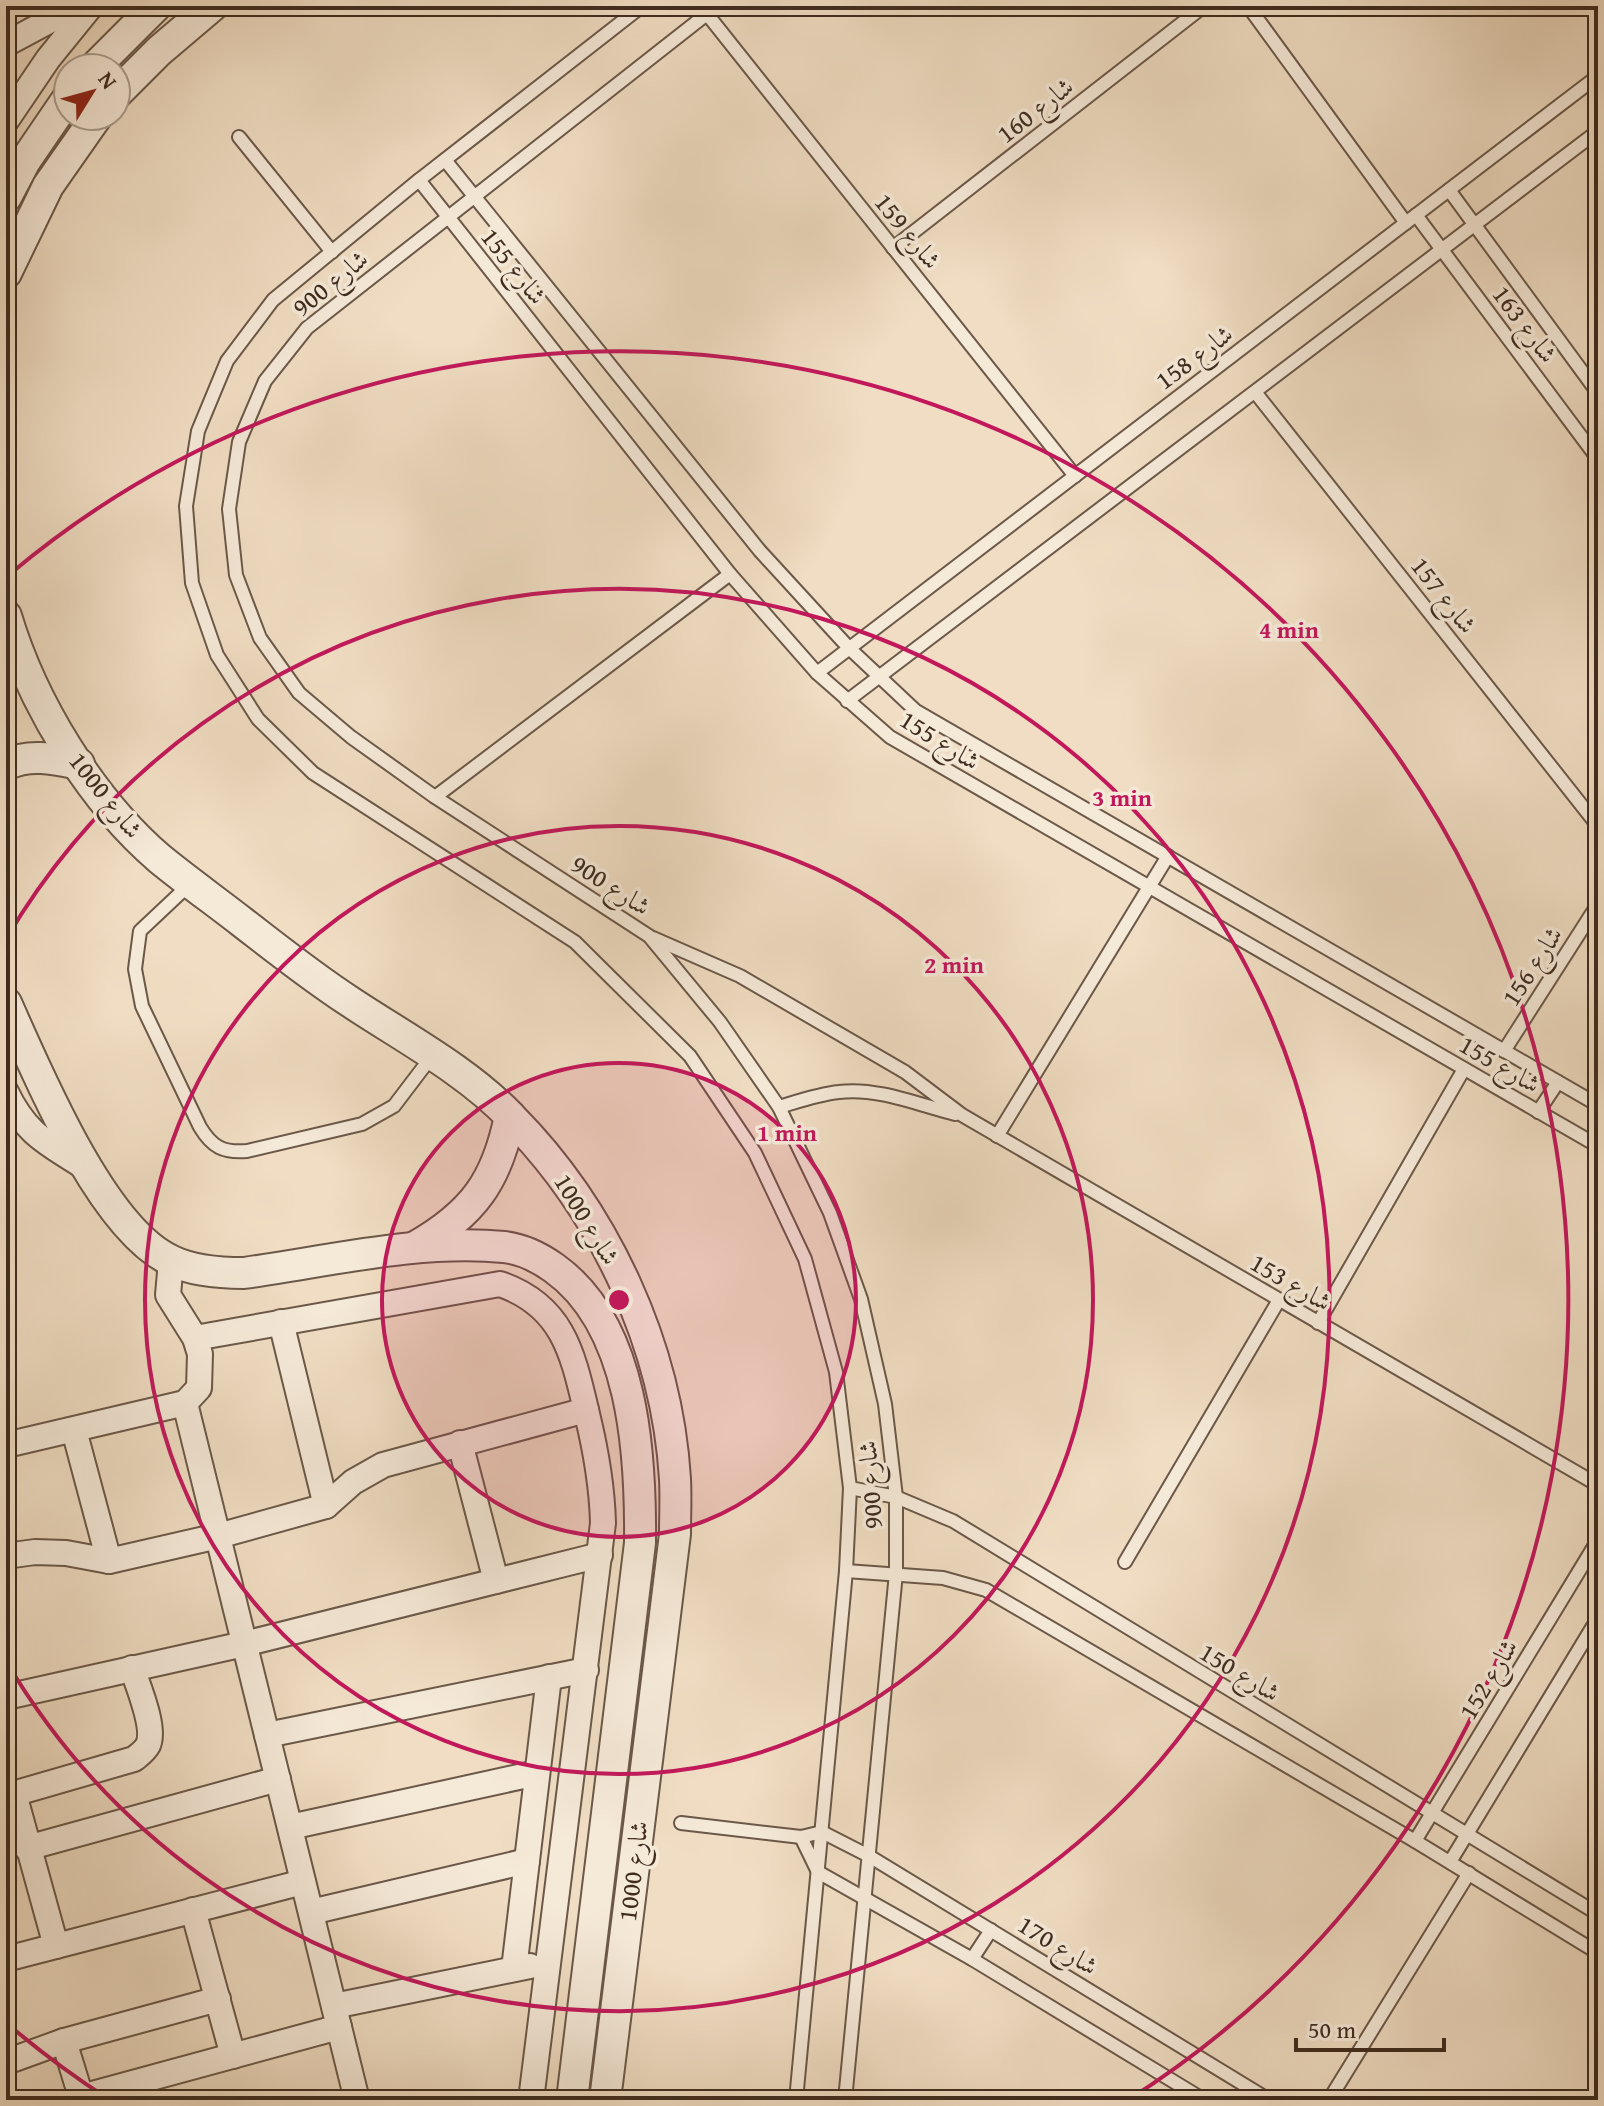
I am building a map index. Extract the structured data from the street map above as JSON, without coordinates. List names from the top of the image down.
{
  "streets": {
    "street": ["شارع 1000"],
    "lane": [
      "شارع 160",
      "شارع 159",
      "شارع 155",
      "شارع 900",
      "شارع 163",
      "شارع 158",
      "شارع 157",
      "شارع 156",
      "شارع 153",
      "شارع 150",
      "شارع 152",
      "شارع 170"
    ]
  },
  "crossings": [
    ["شارع 160", "شارع 159"],
    ["شارع 159", "شارع 900"],
    ["شارع 159", "شارع 158"],
    ["شارع 155", "شارع 900"],
    ["شارع 155", "شارع 158"],
    ["شارع 155", "شارع 156"],
    ["شارع 900", "شارع 150"],
    ["شارع 900", "شارع 170"],
    ["شارع 163", "شارع 158"],
    ["شارع 150", "شارع 152"]
  ],
  "scale_bar": "50 m",
  "north": "top right",
  "rings": [
    "4 min",
    "3 min",
    "2 min",
    "1 min"
  ]
}
